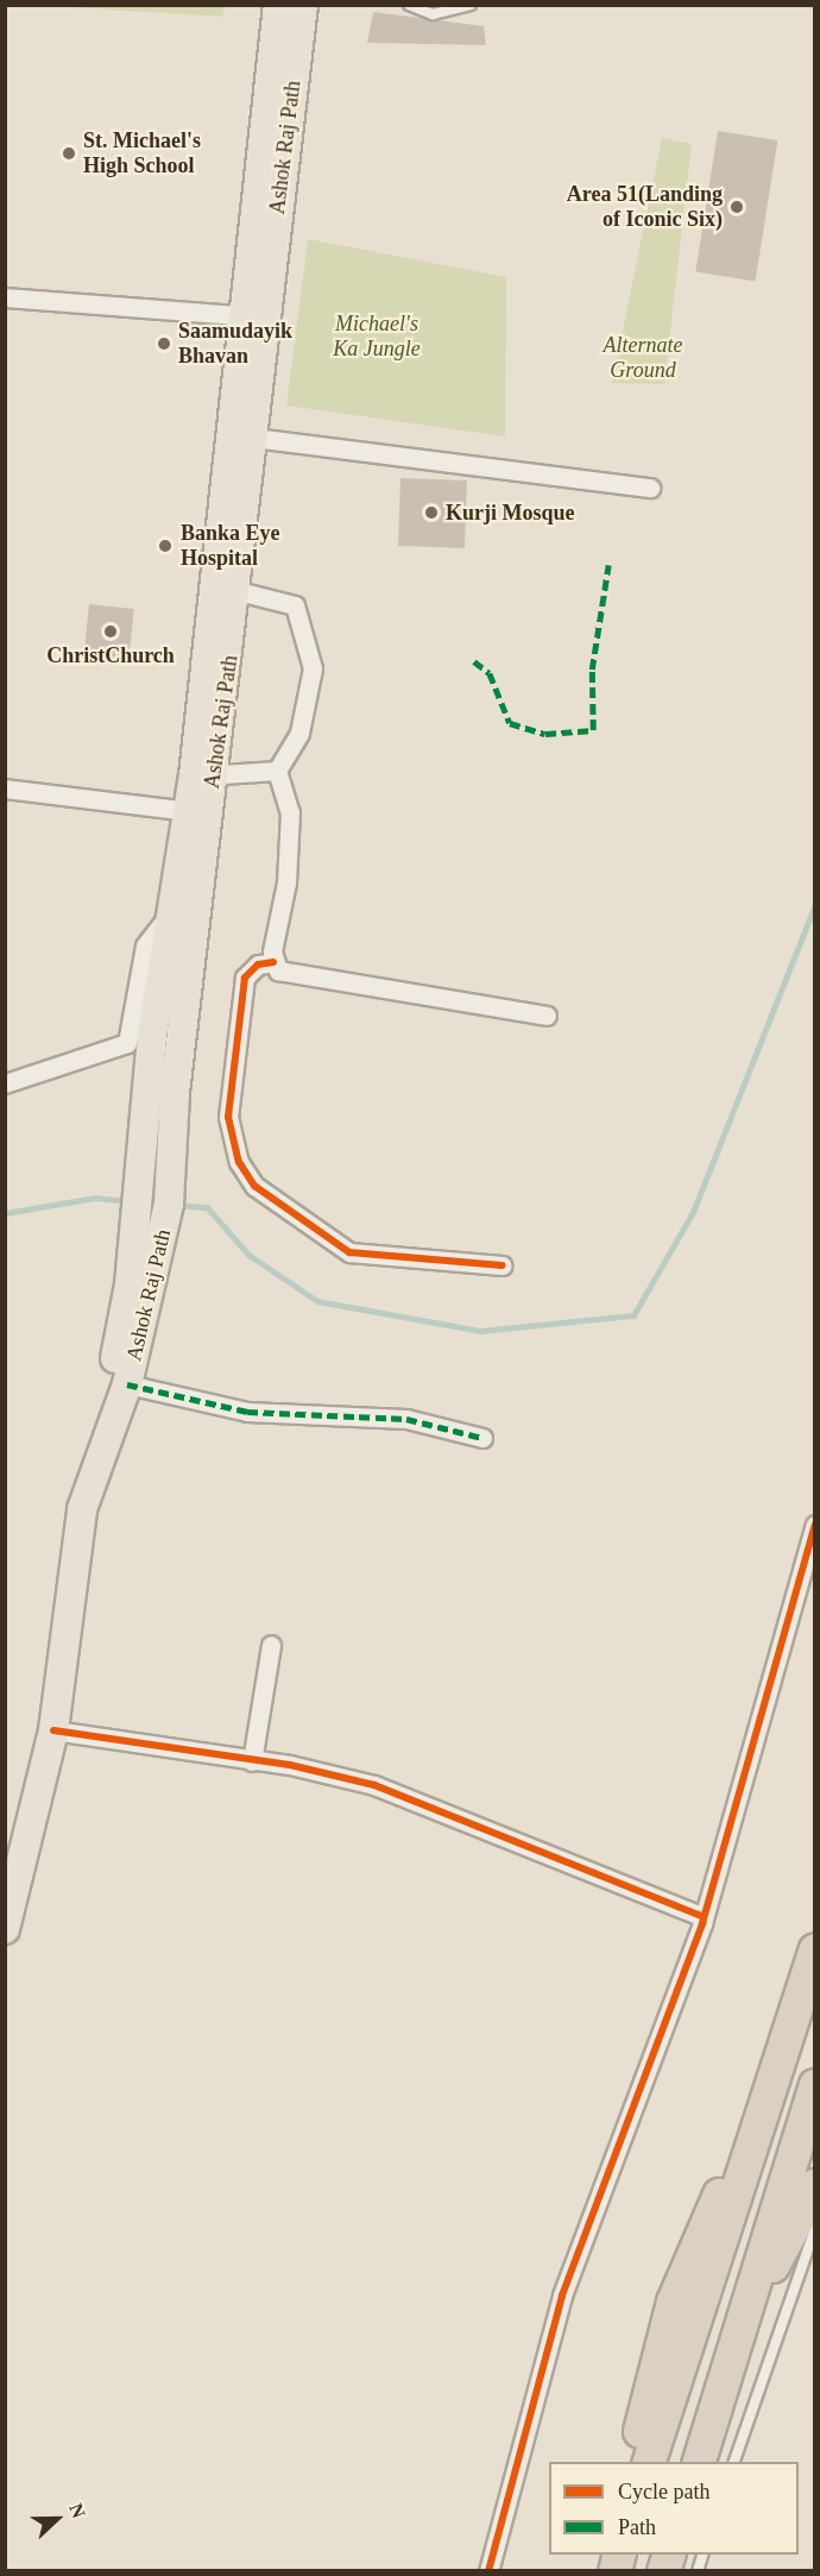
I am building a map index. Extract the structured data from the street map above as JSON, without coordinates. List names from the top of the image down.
{
  "streets": {
    "main road": ["Ashok Raj Path"]
  },
  "parks": ["Michael's Ka Jungle", "Alternate Ground"],
  "places": [
    "St. Michael's High School",
    "Area 51(Landing of Iconic Six)",
    "Saamudayik Bhavan",
    "Kurji Mosque",
    "Banka Eye Hospital",
    "ChristChurch"
  ],
  "legend": ["Cycle path", "Path"],
  "north": "right"
}
